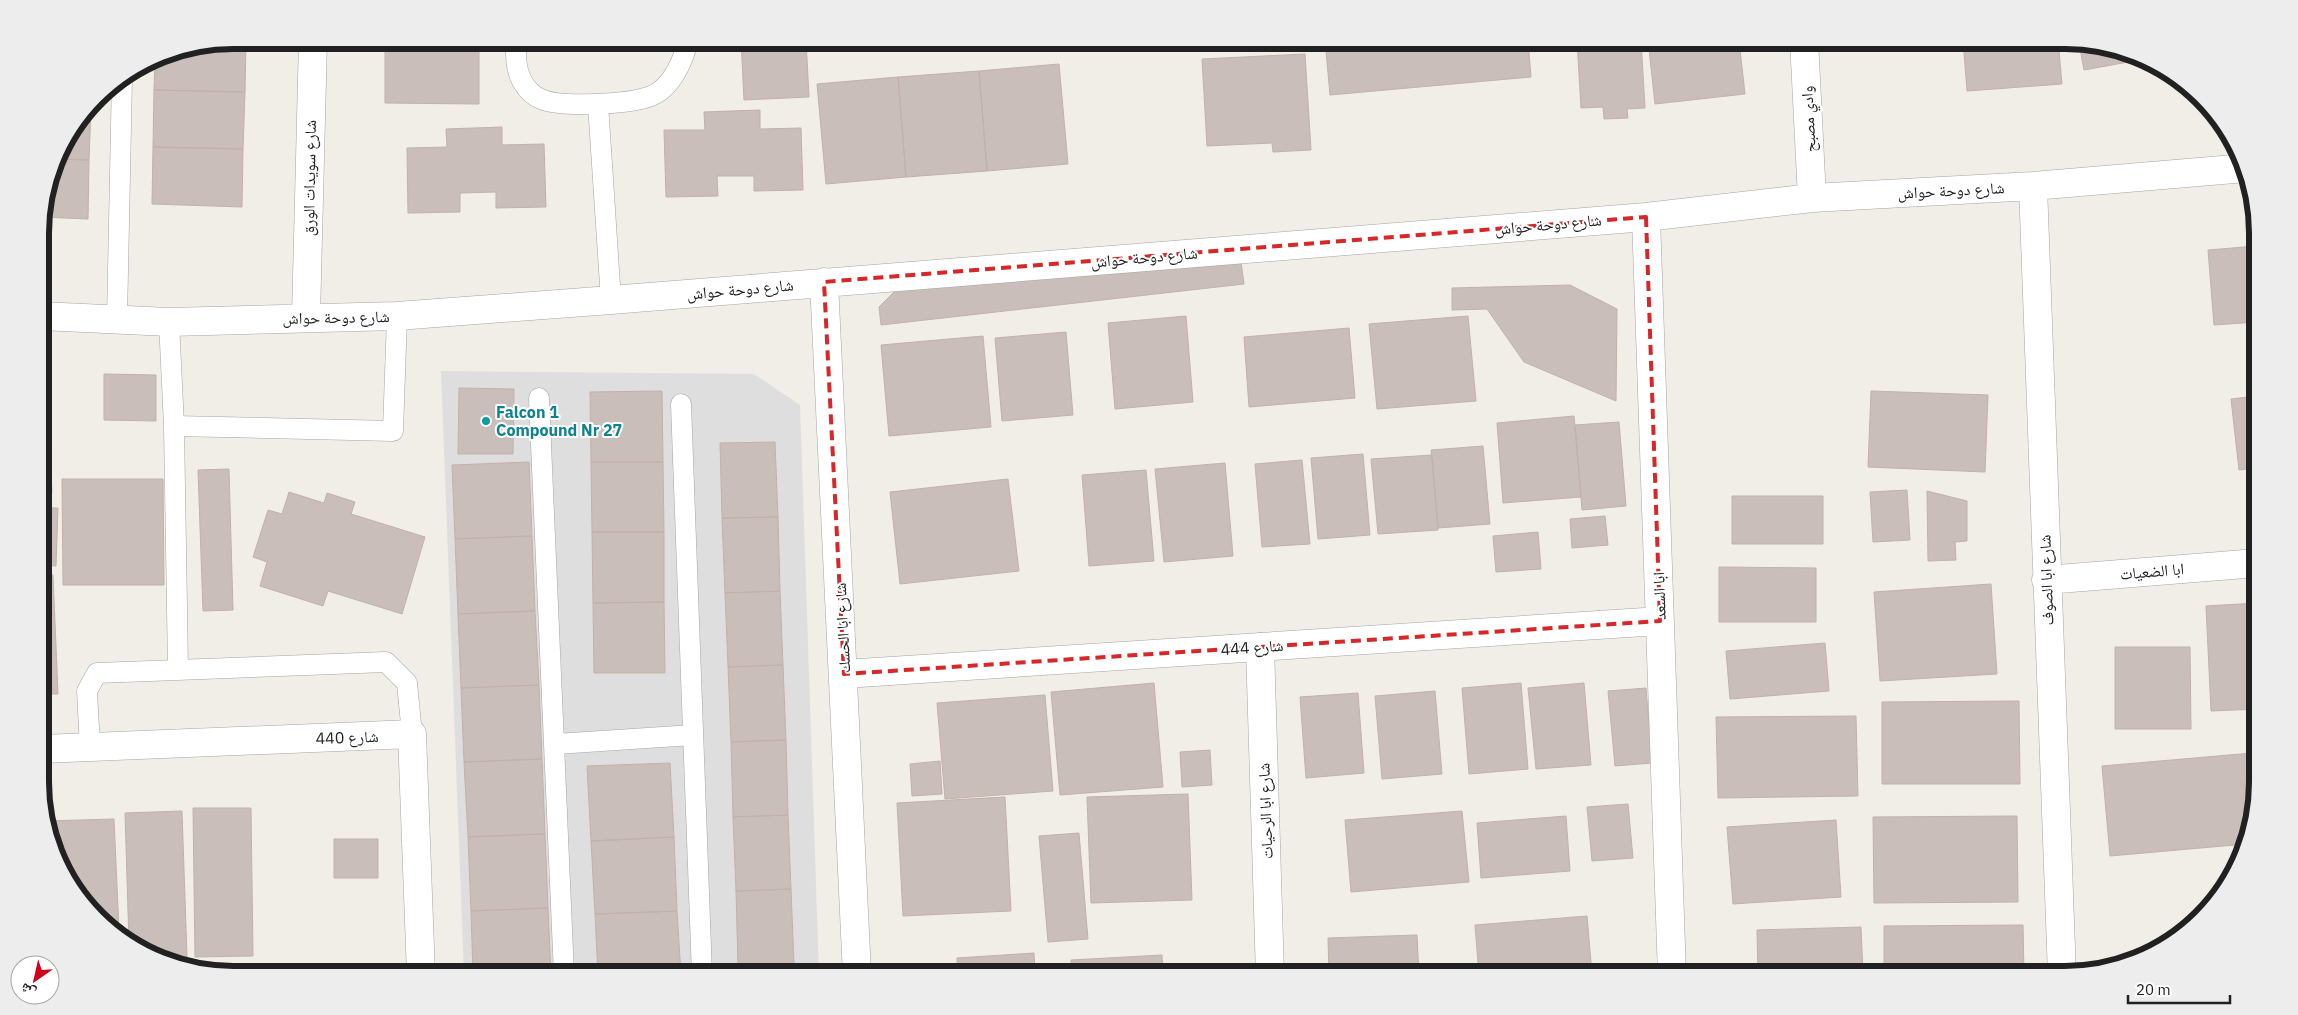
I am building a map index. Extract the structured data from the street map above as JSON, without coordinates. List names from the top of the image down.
{
  "streets": {
    "street": [
      "وادي مصبح",
      "شارع سويدات الورق",
      "شارع دوحة حواش",
      "ابا الضعيات",
      "شارع ابا الصوف",
      "ابا السعد",
      "شارع ابا الحسك",
      "شارع 444",
      "شارع 440",
      "شارع ابا الرحيات"
    ]
  },
  "crossings": [
    ["وادي مصبح", "شارع دوحة حواش"],
    ["شارع سويدات الورق", "شارع دوحة حواش"],
    ["شارع دوحة حواش", "شارع ابا الصوف"],
    ["شارع دوحة حواش", "ابا السعد"],
    ["شارع دوحة حواش", "شارع ابا الحسك"],
    ["ابا الضعيات", "شارع ابا الصوف"],
    ["ابا السعد", "شارع 444"],
    ["شارع ابا الحسك", "شارع 444"],
    ["شارع 444", "شارع ابا الرحيات"]
  ],
  "places": ["Falcon 1 Compound Nr 27"],
  "scale_bar": "20 m",
  "north": "bottom left"
}
